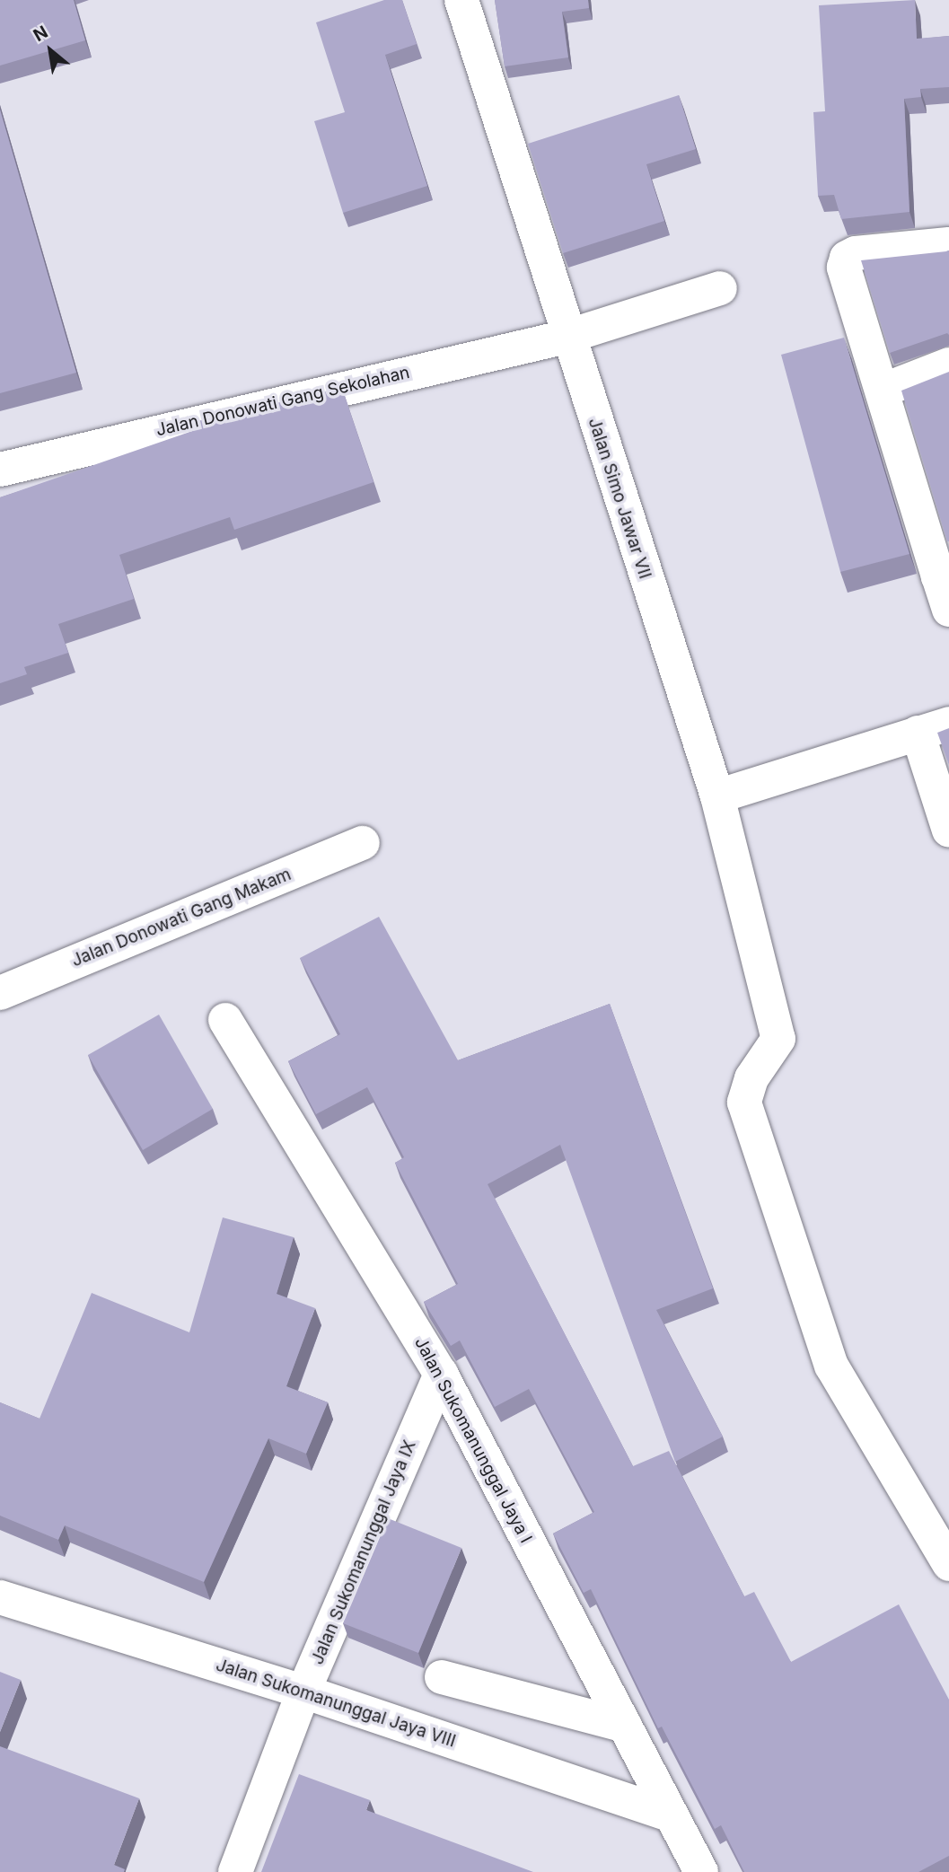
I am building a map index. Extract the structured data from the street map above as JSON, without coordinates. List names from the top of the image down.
{
  "streets": {
    "street": [
      "Jalan Donowati Gang Sekolahan",
      "Jalan Simo Jawar VII",
      "Jalan Donowati Gang Makam",
      "Jalan Sukomanunggal Jaya I",
      "Jalan Sukomanunggal Jaya IX",
      "Jalan Sukomanunggal Jaya VIII"
    ]
  },
  "crossings": [
    ["Jalan Donowati Gang Sekolahan", "Jalan Simo Jawar VII"],
    ["Jalan Sukomanunggal Jaya I", "Jalan Sukomanunggal Jaya IX"],
    ["Jalan Sukomanunggal Jaya I", "Jalan Sukomanunggal Jaya VIII"],
    ["Jalan Sukomanunggal Jaya IX", "Jalan Sukomanunggal Jaya VIII"]
  ],
  "north": "top left"
}
